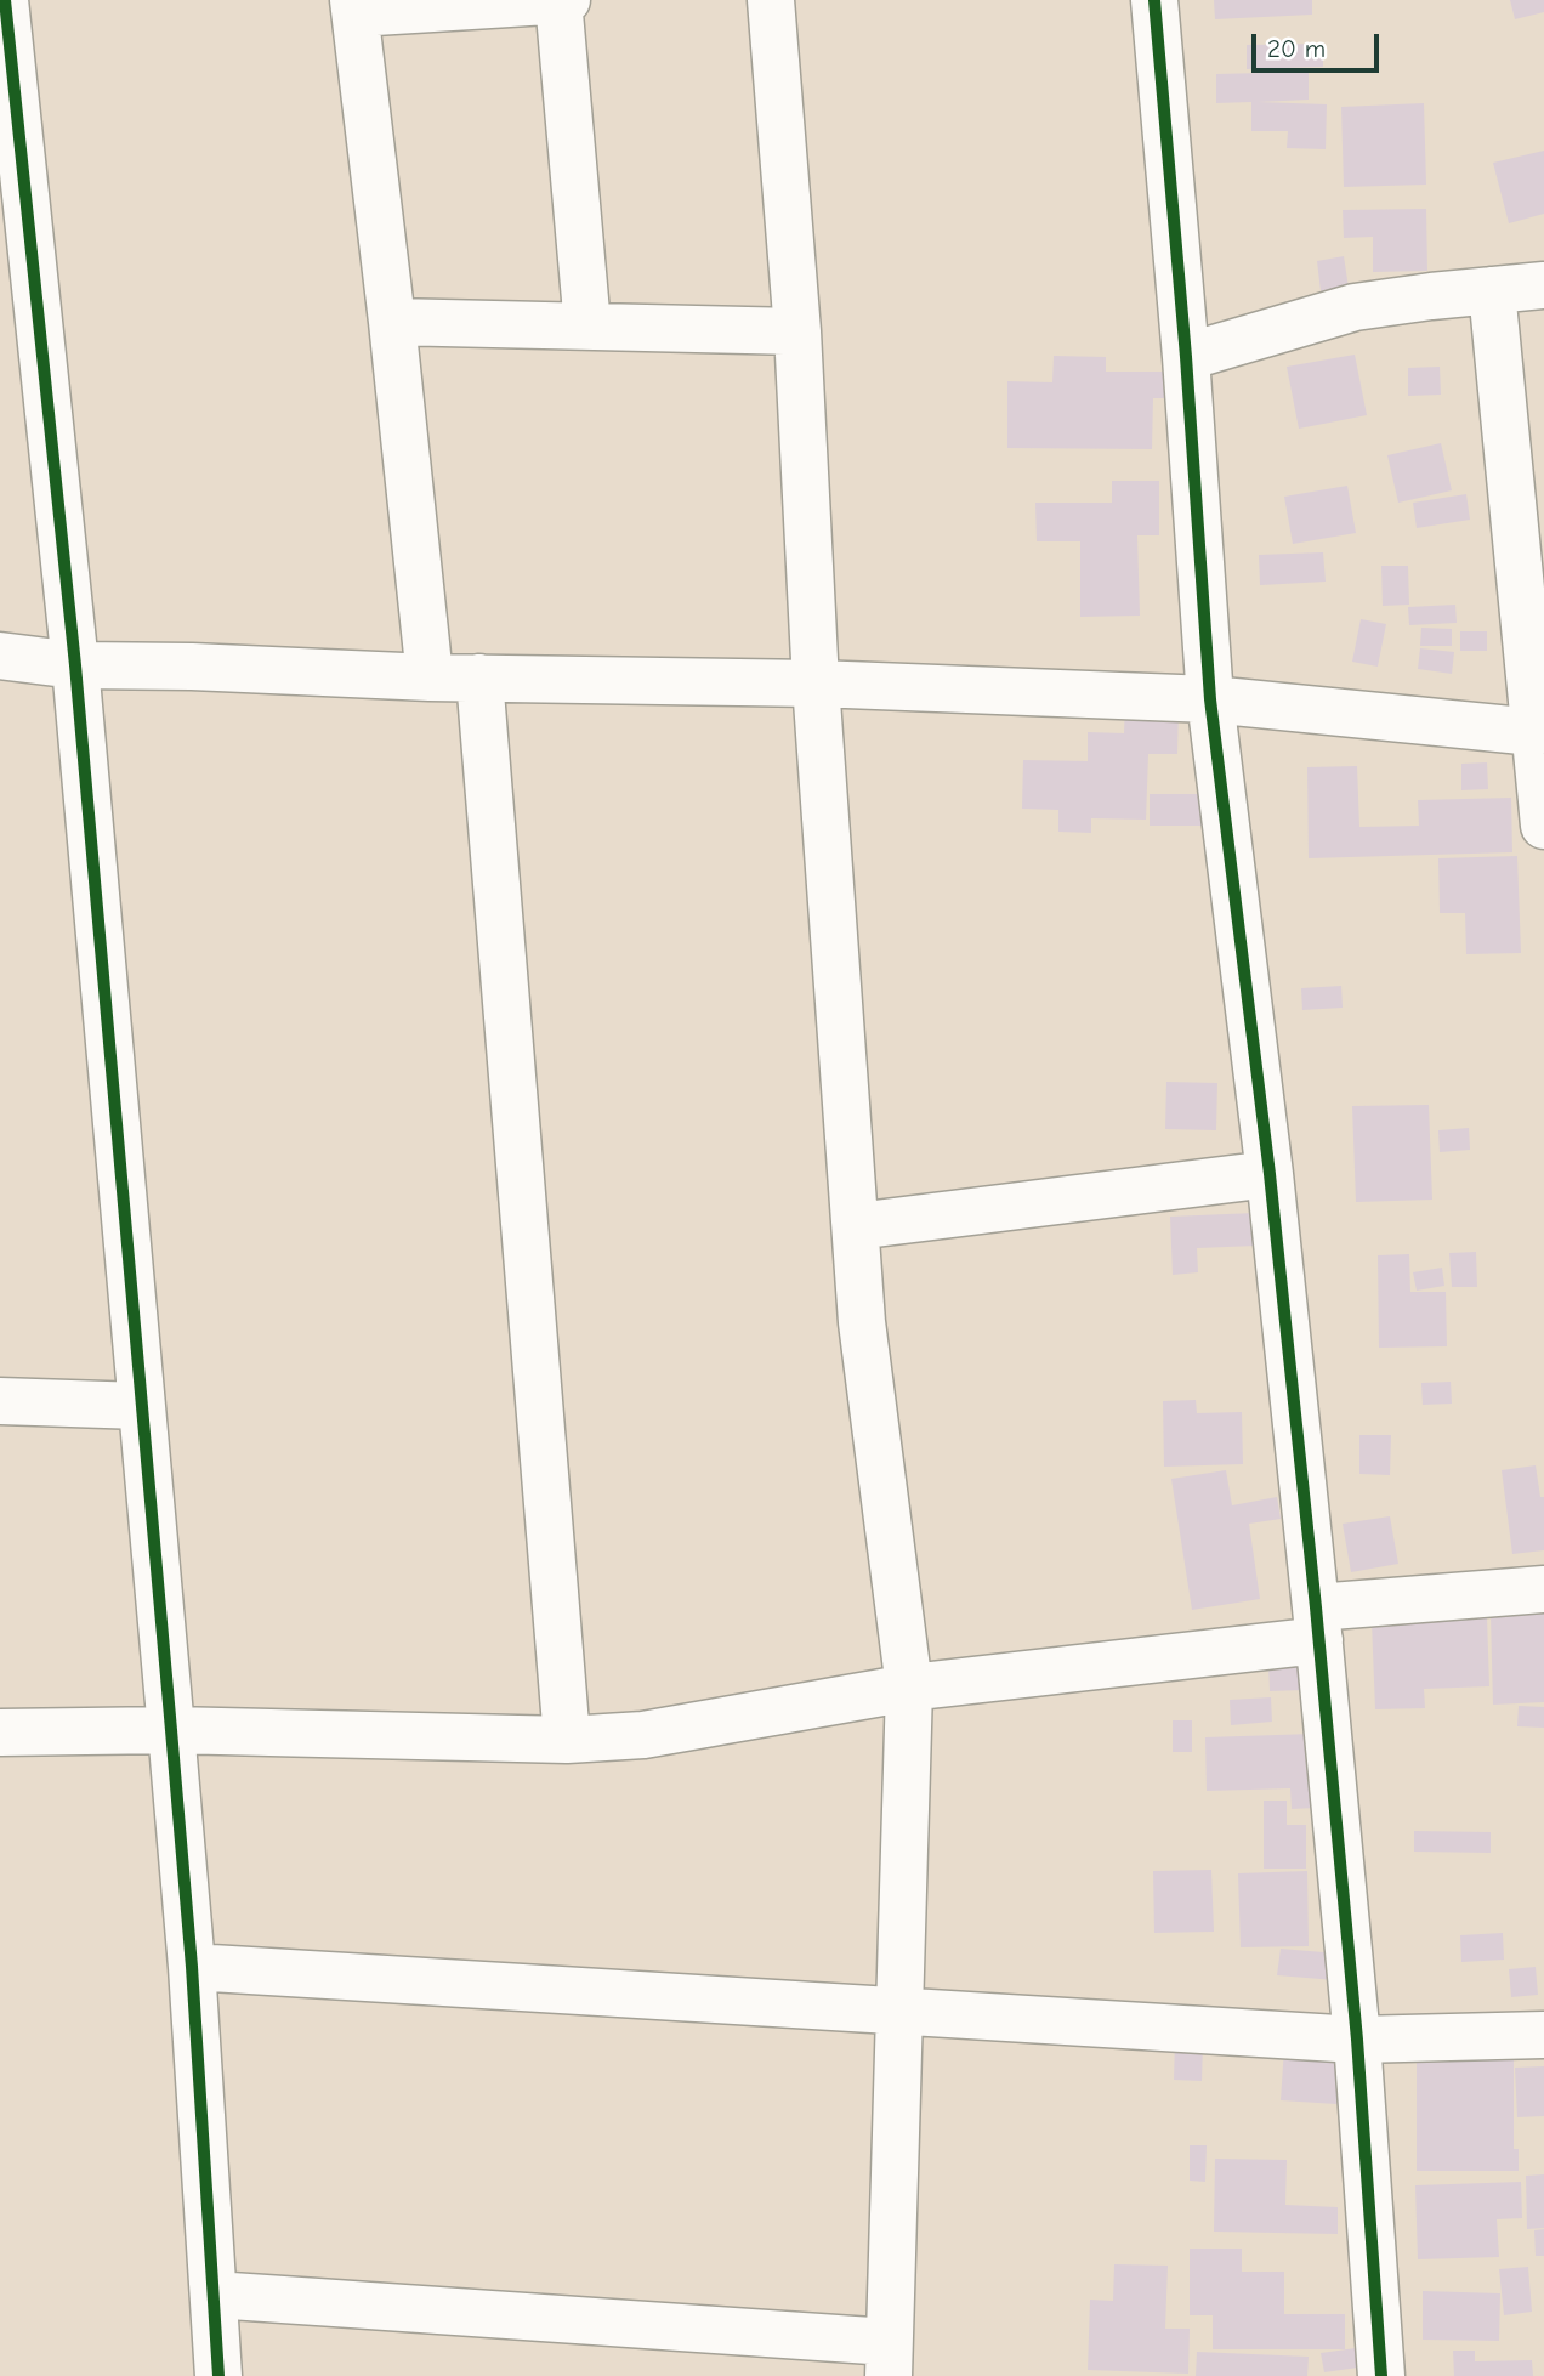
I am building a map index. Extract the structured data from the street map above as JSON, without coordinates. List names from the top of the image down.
{
  "scale_bar": "20 m"
}
